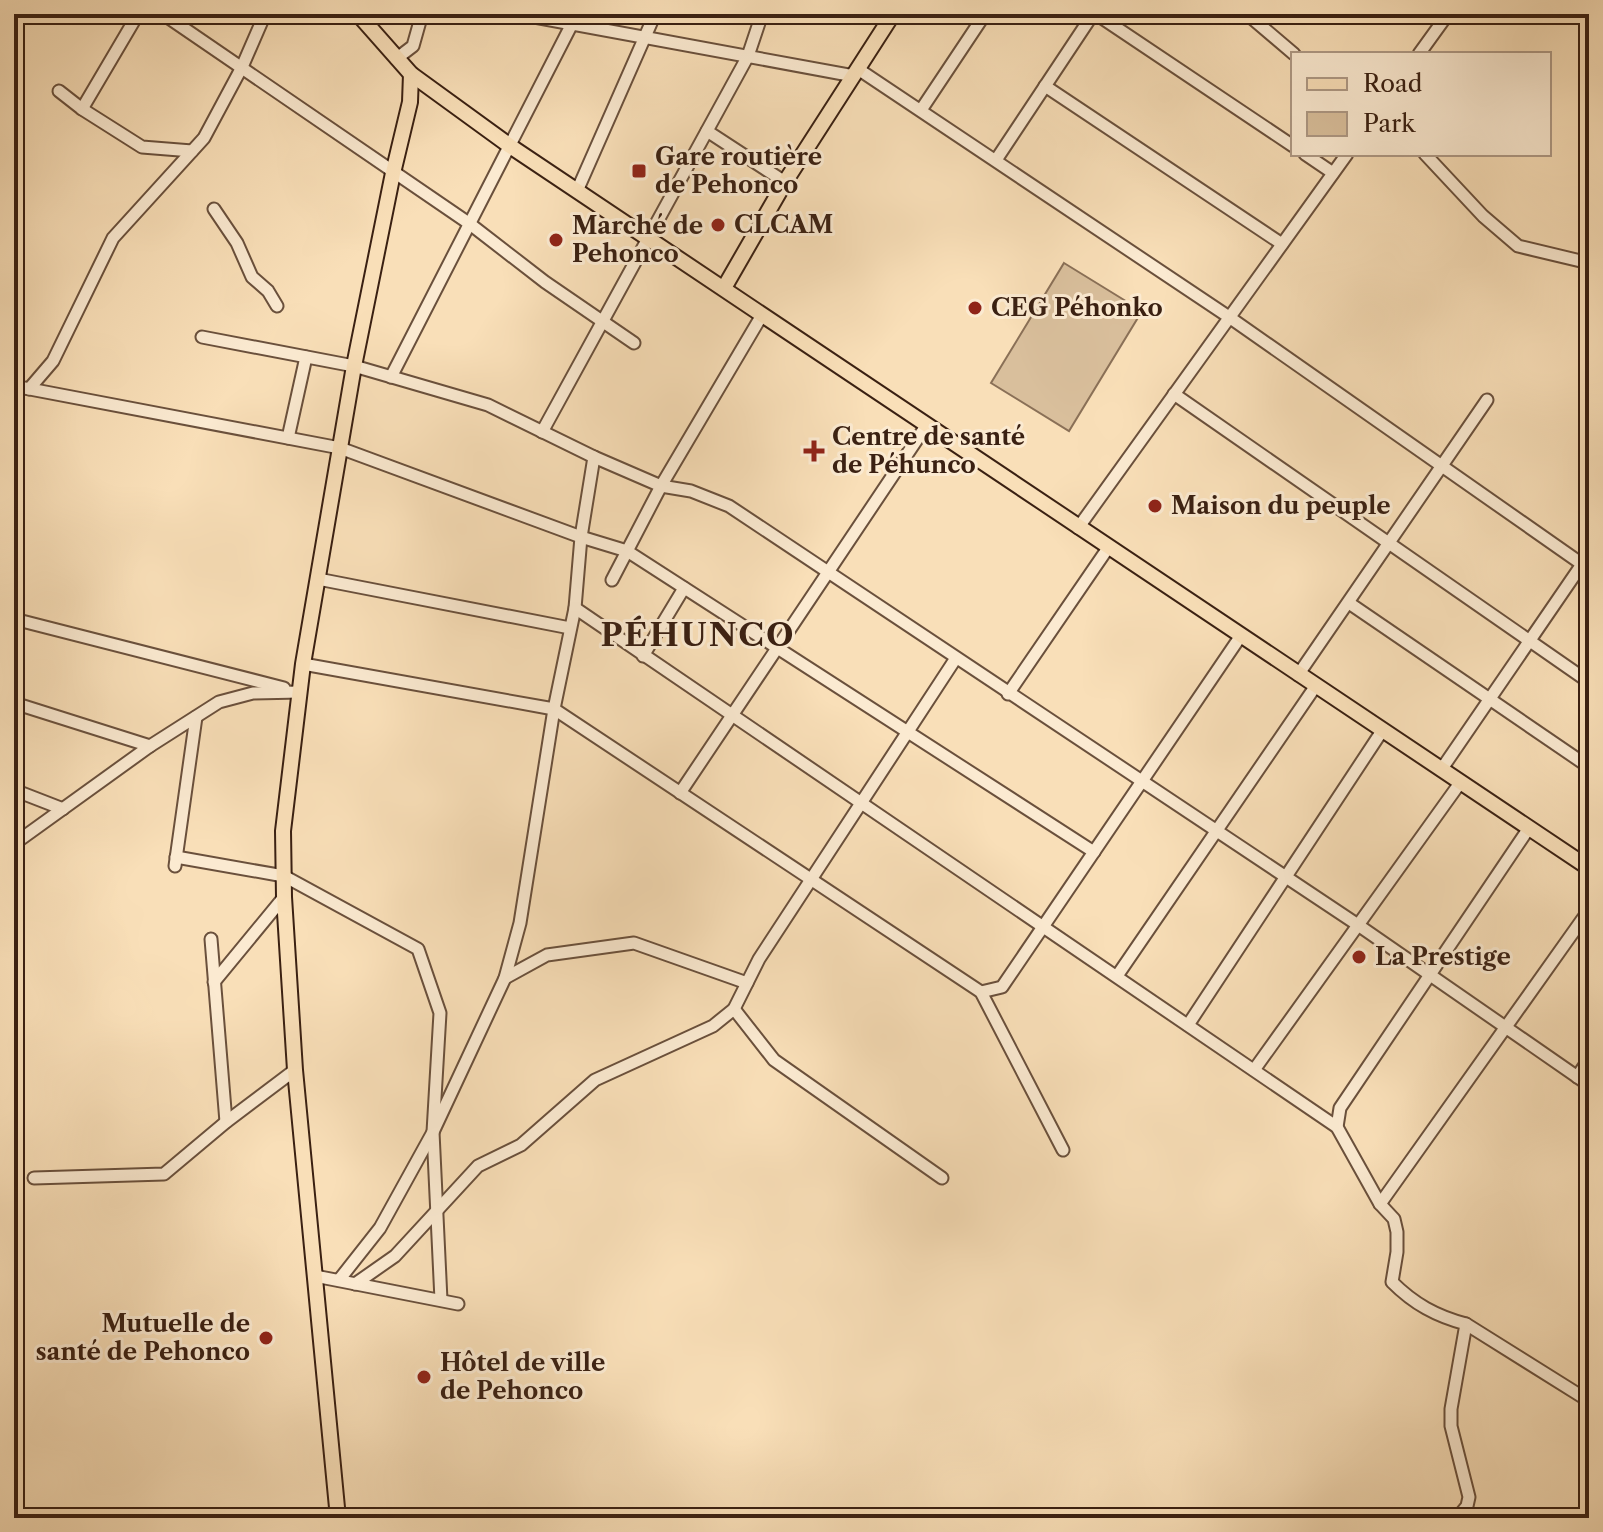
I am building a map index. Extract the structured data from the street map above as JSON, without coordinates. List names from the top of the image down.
{
  "districts": ["PÉHUNCO"],
  "places": {
    "transit": ["Gare routière de Pehonco"],
    "other": [
      "CLCAM",
      "Marché de Pehonco",
      "CEG Péhonko",
      "Maison du peuple",
      "La Prestige",
      "Mutuelle de santé de Pehonco",
      "Hôtel de ville de Pehonco"
    ],
    "health": ["Centre de santé de Péhunco"]
  },
  "legend": ["Road", "Park"]
}
